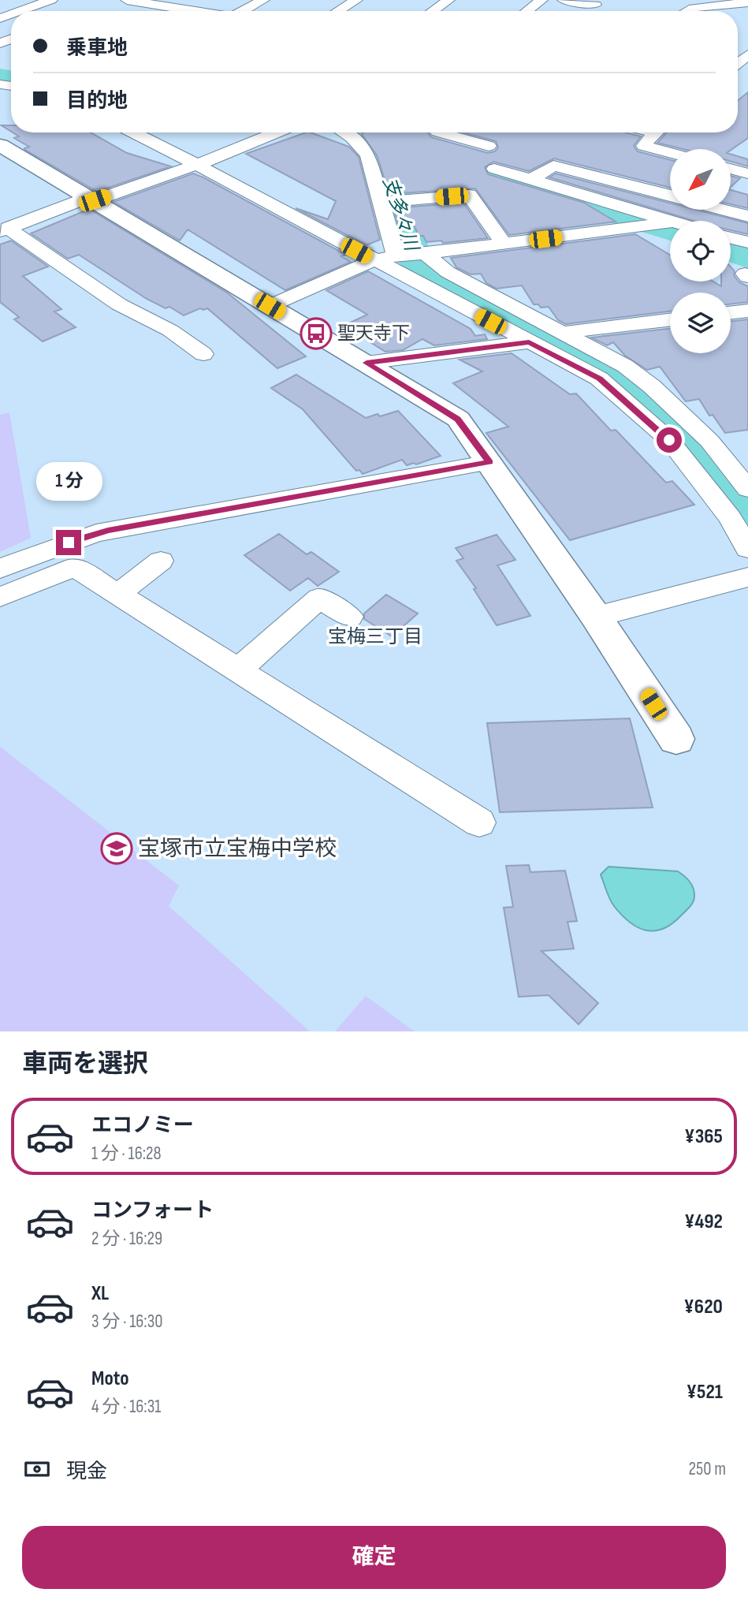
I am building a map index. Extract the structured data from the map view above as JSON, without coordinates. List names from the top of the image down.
{
  "districts": ["宝梅三丁目"],
  "water": ["支多々川"],
  "places": {
    "bus stop": ["聖天寺下"],
    "school or university": ["宝塚市立宝梅中学校"]
  },
  "north": "bottom left",
  "page": {
    "banner": ["乗車地", "目的地"],
    "bubble": "1 分",
    "heading": "車両を選択",
    "list": [
      {
        "name": "エコノミー",
        "note": "1 分 · 16:28",
        "value": "¥365"
      },
      {
        "name": "コンフォート",
        "note": "2 分 · 16:29",
        "value": "¥492"
      },
      {
        "name": "XL",
        "note": "3 分 · 16:30",
        "value": "¥620"
      },
      {
        "name": "Moto",
        "note": "4 分 · 16:31",
        "value": "¥521"
      }
    ],
    "pay": ["現金", "250 m"],
    "buttons": "確定"
  }
}
